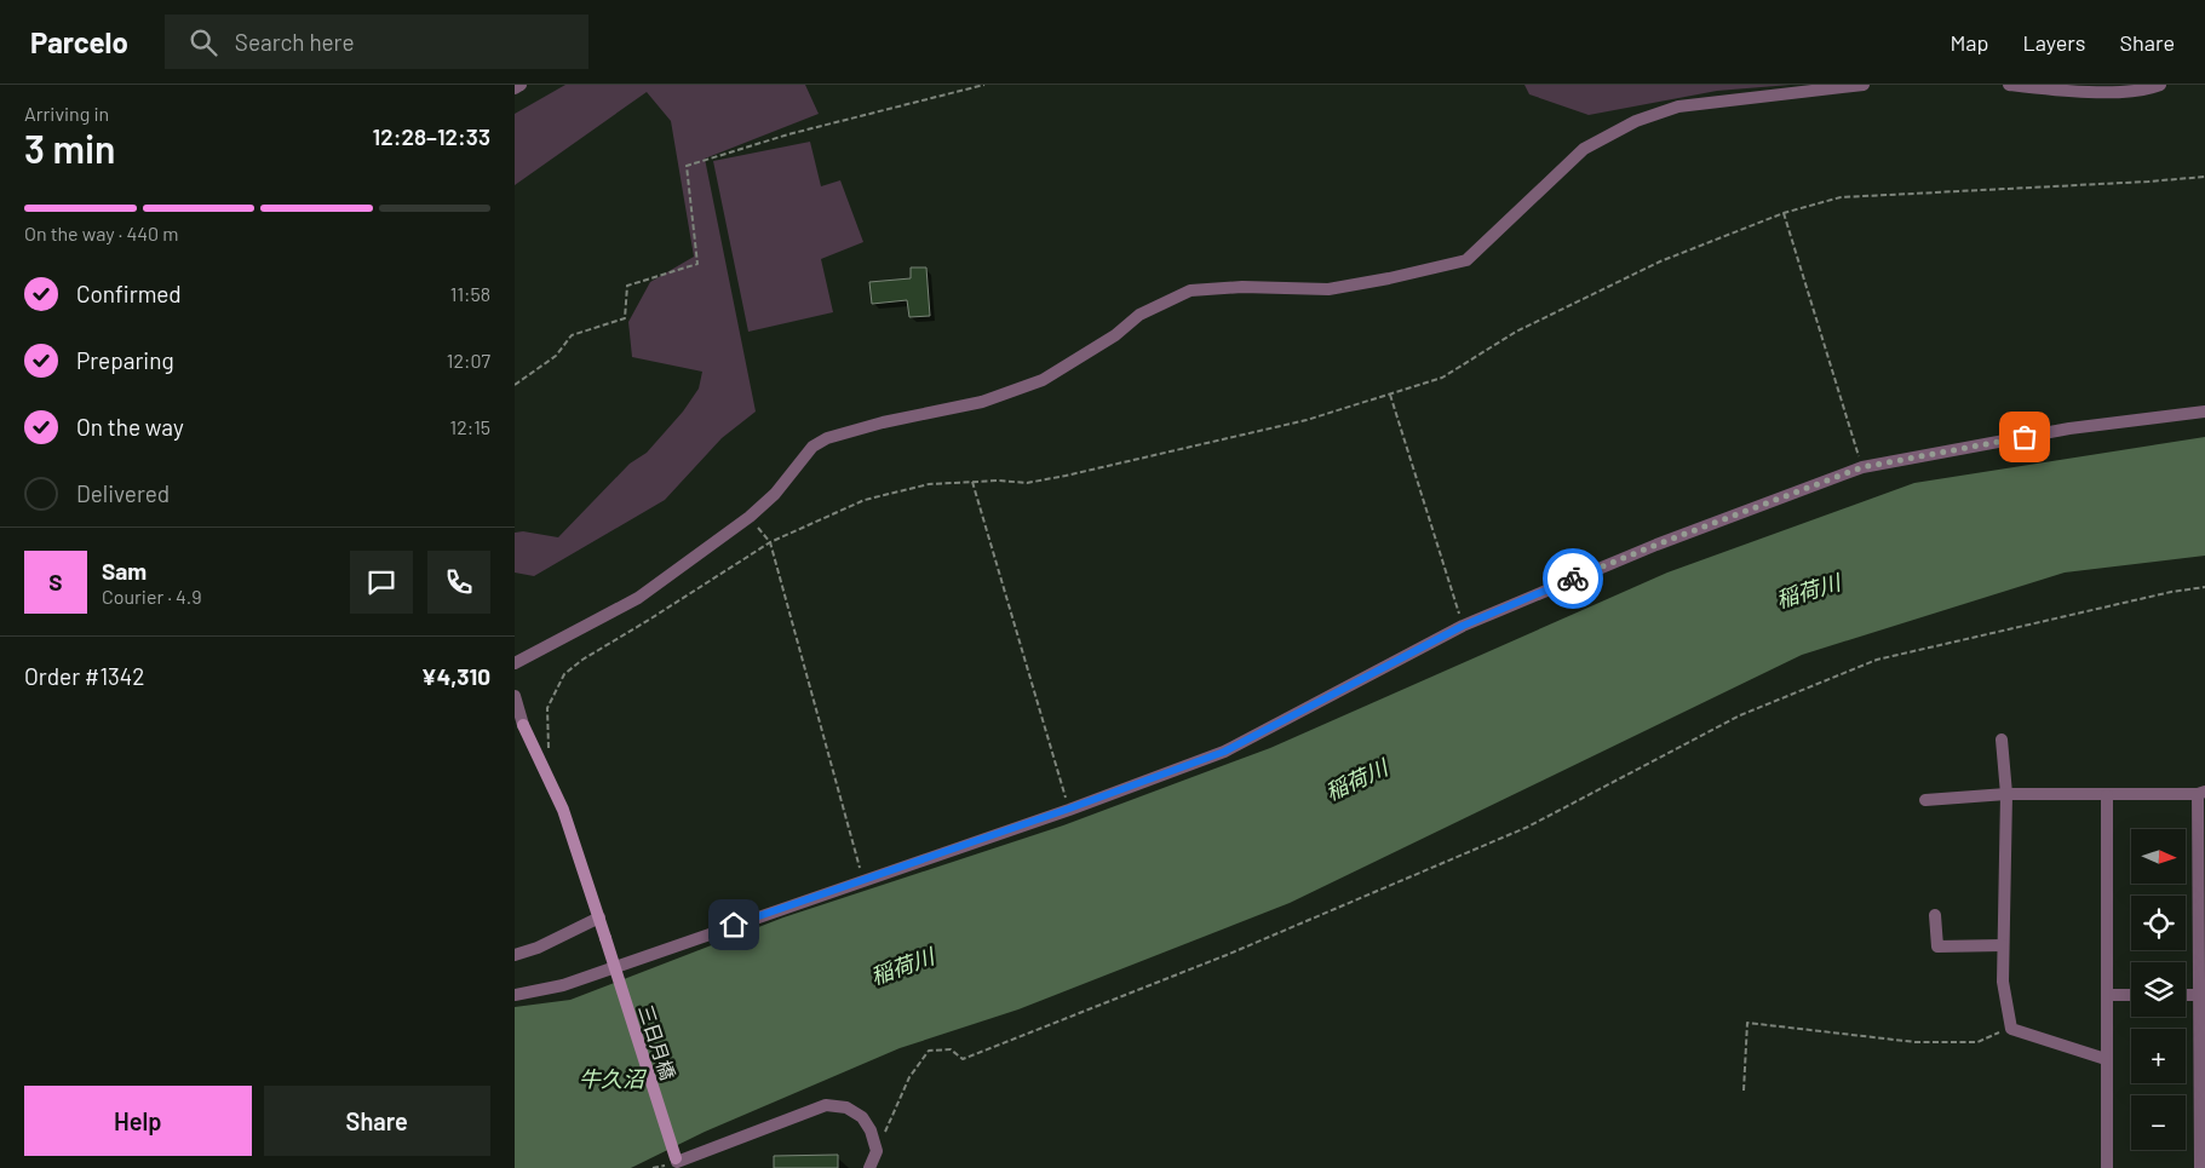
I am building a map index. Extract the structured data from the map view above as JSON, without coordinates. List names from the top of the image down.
{
  "streets": {
    "street": ["三日月橋"]
  },
  "water": ["稲荷川", "牛久沼"],
  "north": "right",
  "page": {
    "header": "Parcelo",
    "search": "Search here",
    "nav": ["Map", "Layers", "Share"],
    "heading": ["3 min", "Arriving in", "12:28–12:33"],
    "panel": [
      "Sam",
      "Courier · 4.9",
      "Order #1342",
      "¥4,310"
    ],
    "bar": "On the way · 440 m",
    "list": [
      ["Confirmed", "11:58"],
      ["Preparing", "12:07"],
      ["On the way", "12:15"],
      "Delivered"
    ],
    "round": "S",
    "map_buttons": ["+", "−"],
    "buttons": ["Help", "Share"]
  }
}
